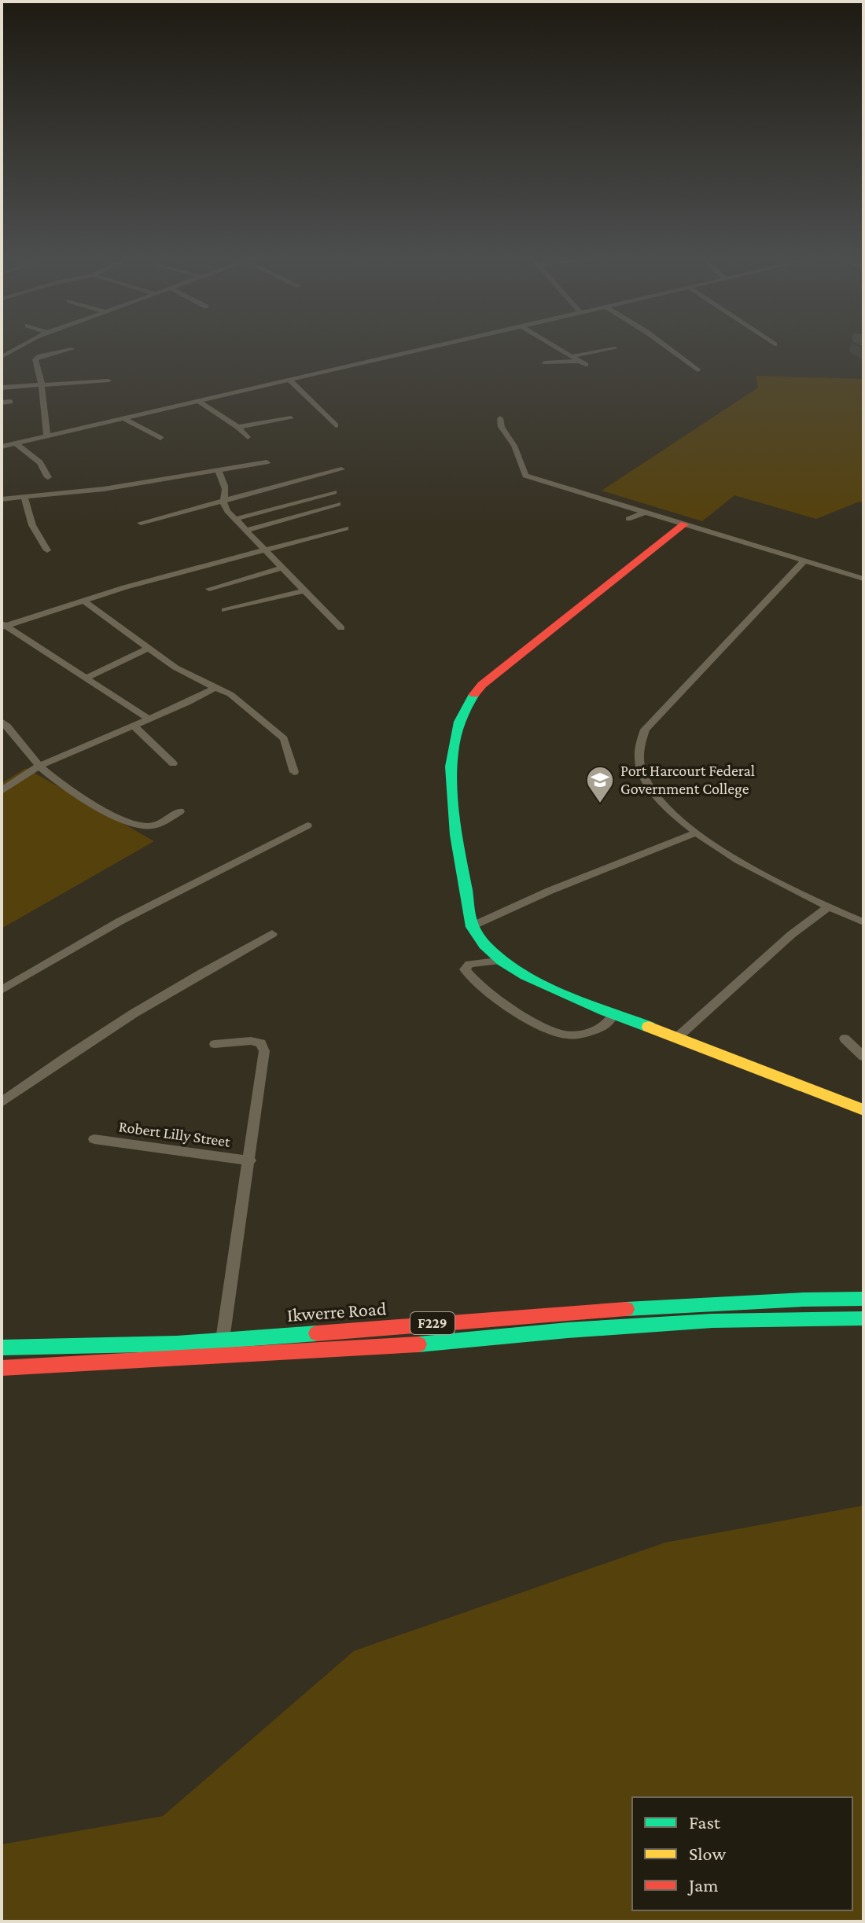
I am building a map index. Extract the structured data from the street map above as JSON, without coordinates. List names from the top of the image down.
{
  "streets": {
    "street": ["Robert Lilly Street", "Ikwerre Road", "F229"]
  },
  "places": {
    "school or university": ["Port Harcourt Federal Government College"]
  },
  "legend": ["Fast", "Slow", "Jam"]
}
